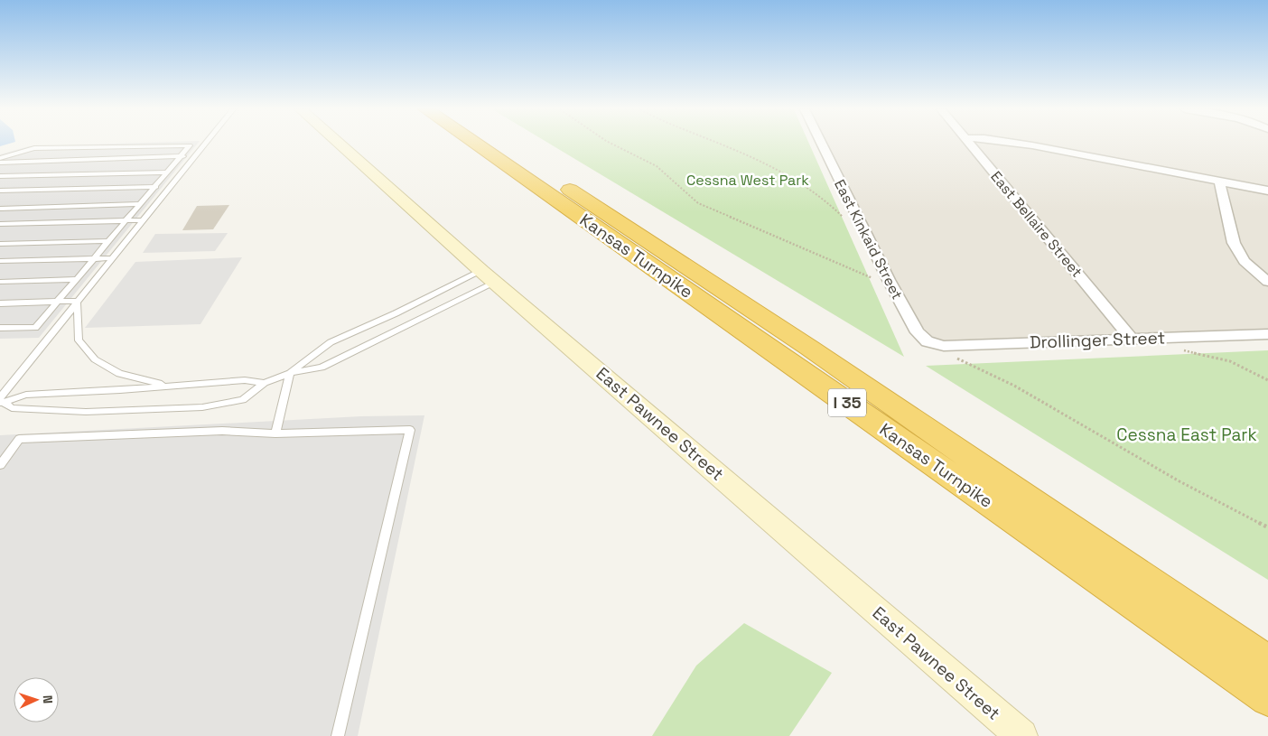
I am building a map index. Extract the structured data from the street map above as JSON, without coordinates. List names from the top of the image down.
{
  "streets": {
    "highway": ["Kansas Turnpike", "I 35"],
    "main road": ["East Pawnee Street"],
    "street": ["East Bellaire Street", "East Kinkaid Street", "Drollinger Street"]
  },
  "crossings": [
    ["East Bellaire Street", "Drollinger Street"],
    ["East Kinkaid Street", "Drollinger Street"]
  ],
  "parks": ["Cessna West Park", "Cessna East Park"],
  "north": "right"
}
